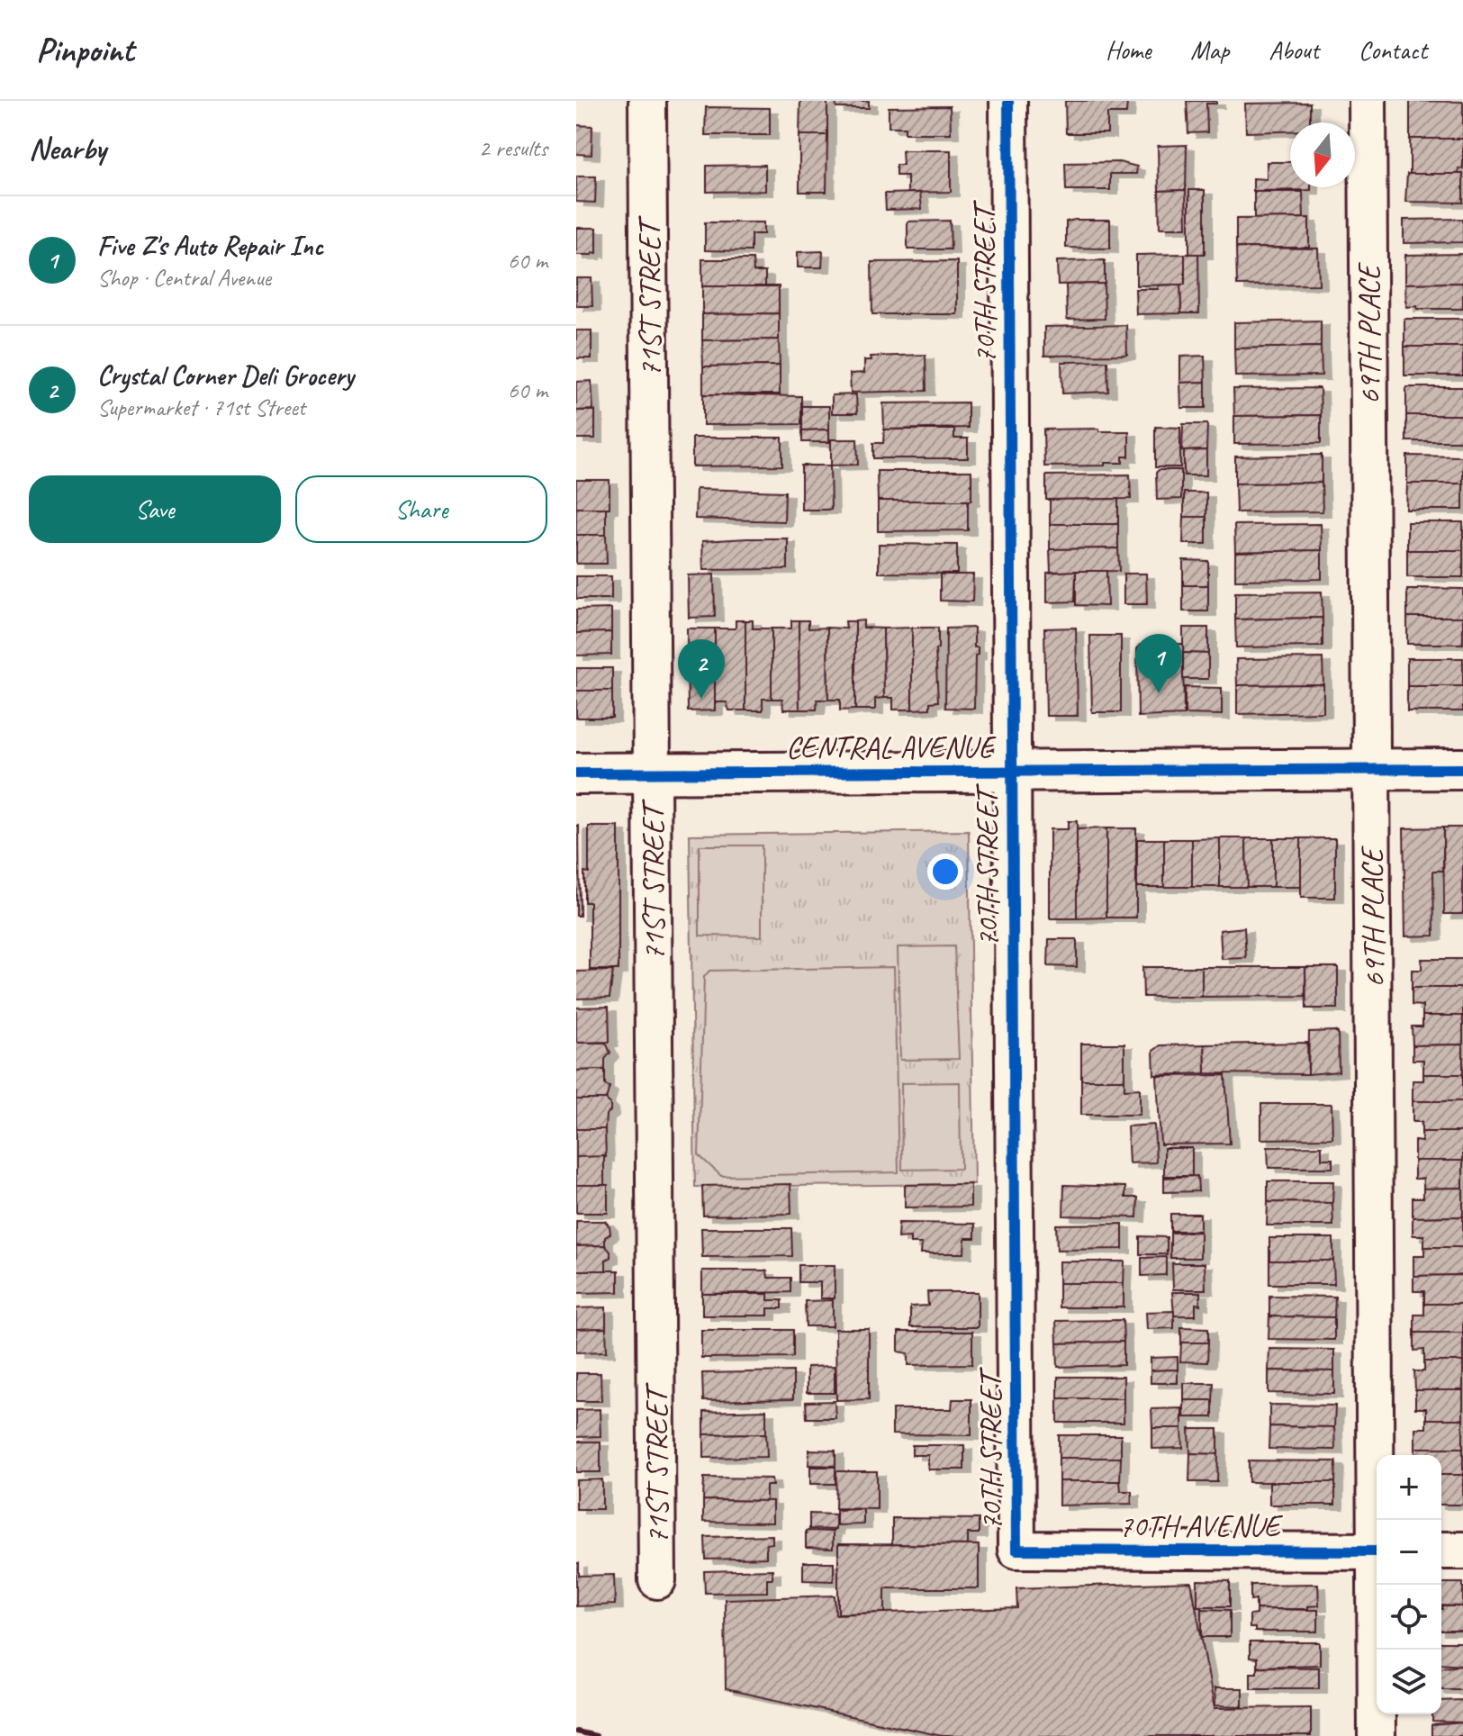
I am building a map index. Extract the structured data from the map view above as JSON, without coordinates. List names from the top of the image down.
{
  "streets": {
    "main road": ["CENTRAL AVENUE"],
    "street": [
      "70TH STREET",
      "71ST STREET",
      "69TH PLACE",
      "70TH AVENUE"
    ]
  },
  "crossings": [
    ["70TH STREET", "CENTRAL AVENUE"],
    ["70TH STREET", "70TH AVENUE"],
    ["71ST STREET", "CENTRAL AVENUE"],
    ["69TH PLACE", "CENTRAL AVENUE"]
  ],
  "north": "bottom",
  "page": {
    "header": "Pinpoint",
    "nav": [
      "Home",
      "Map",
      "About",
      "Contact"
    ],
    "heading": ["Nearby", "2 results"],
    "list": [
      {
        "mark": "1",
        "name": "Five Z's Auto Repair Inc",
        "note": "Shop · Central Avenue",
        "value": "60 m"
      },
      {
        "mark": "2",
        "name": "Crystal Corner Deli Grocery",
        "note": "Supermarket · 71st Street",
        "value": "60 m"
      }
    ],
    "buttons": ["Save", "Share"],
    "pins": ["1", "2"],
    "map_buttons": ["+", "−"]
  }
}
